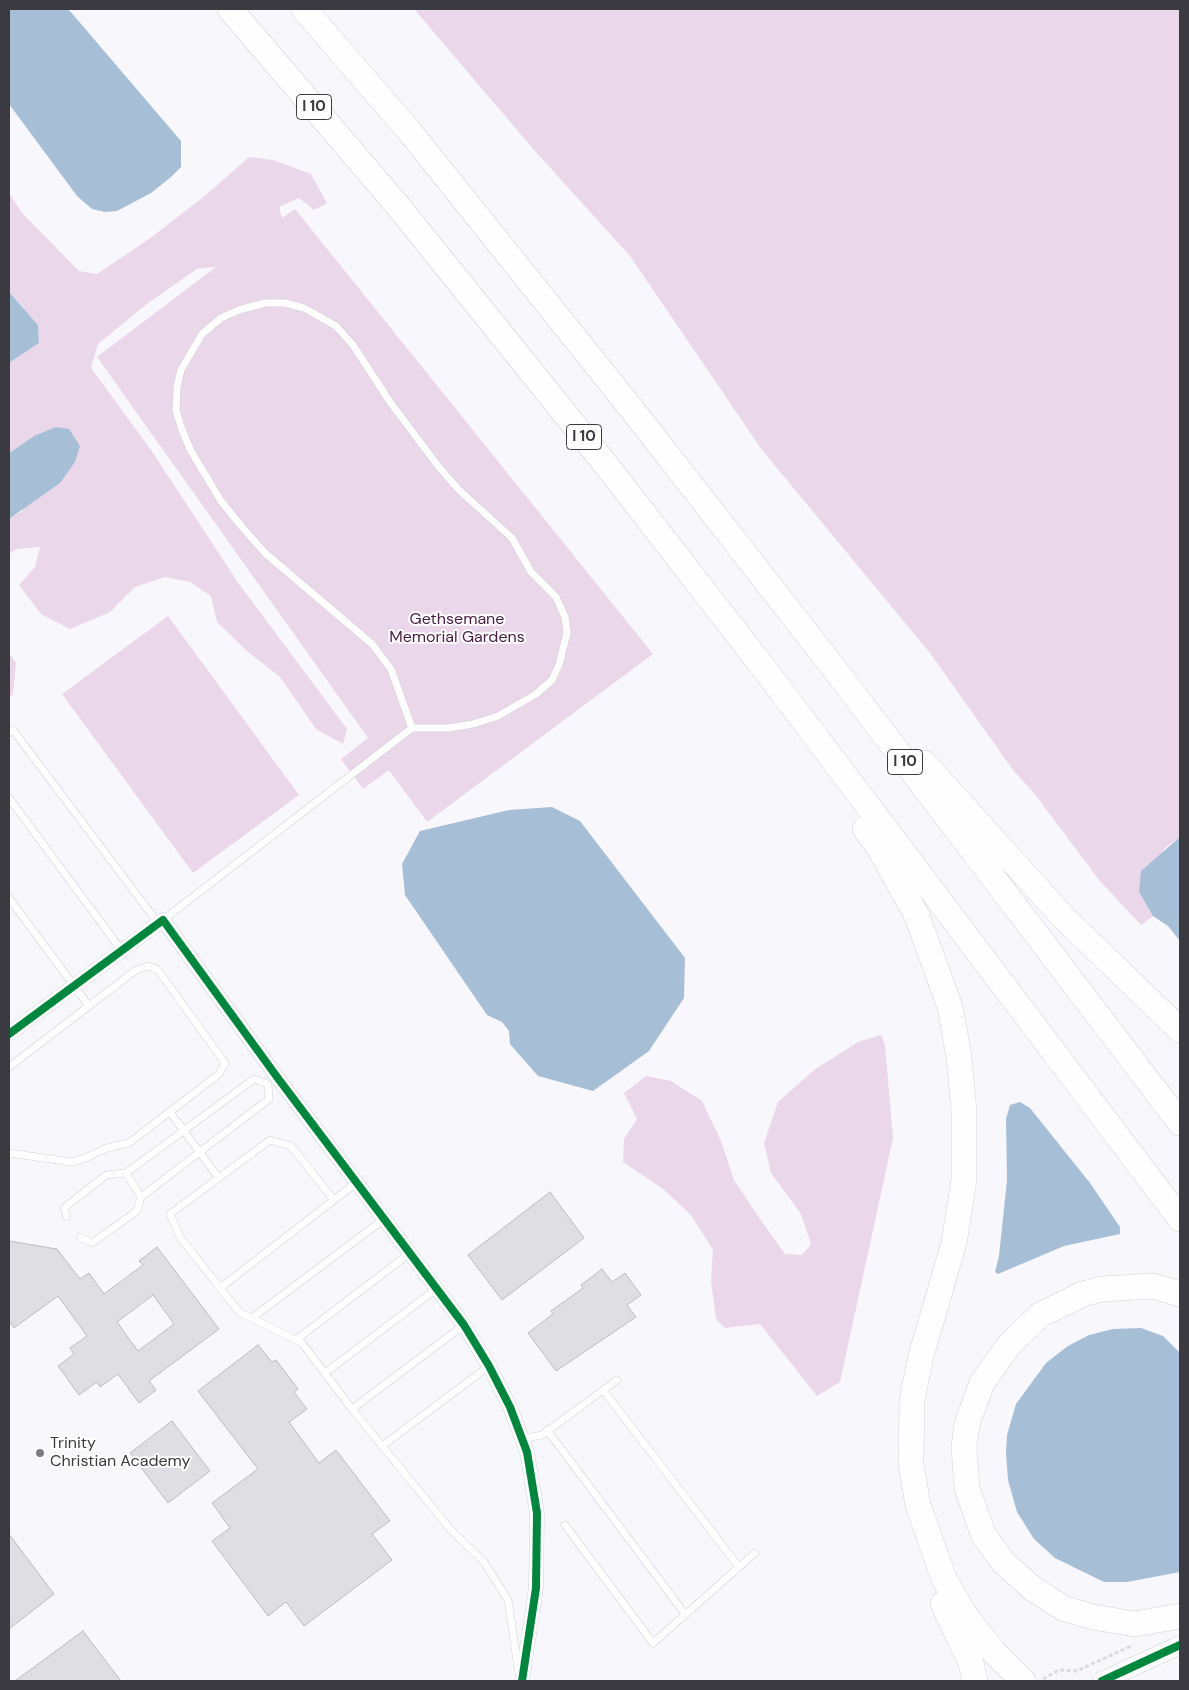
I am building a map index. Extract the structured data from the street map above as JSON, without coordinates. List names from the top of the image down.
{
  "streets": {
    "highway": ["I 10"]
  },
  "parks": ["Gethsemane Memorial Gardens"],
  "places": ["Trinity Christian Academy"]
}
